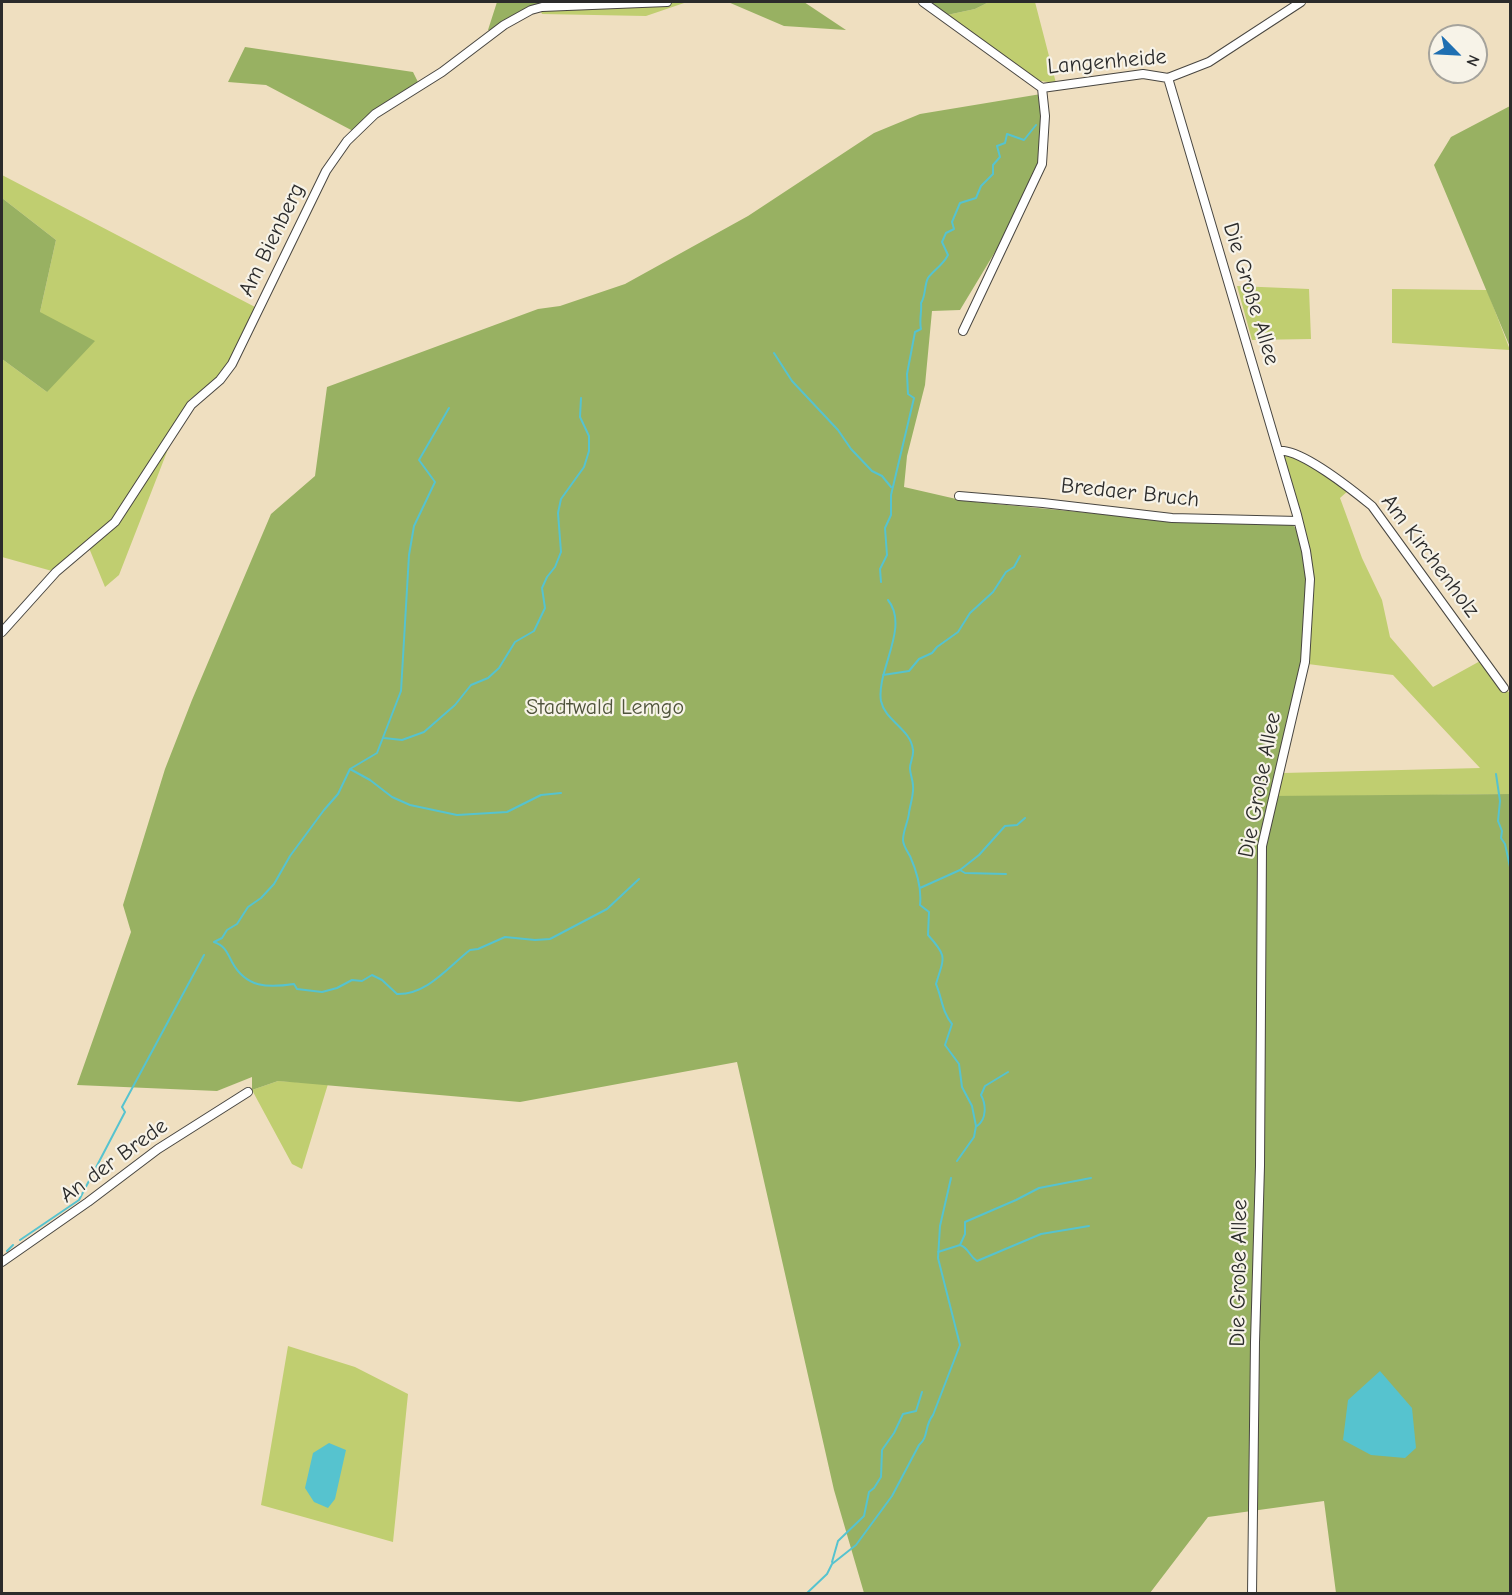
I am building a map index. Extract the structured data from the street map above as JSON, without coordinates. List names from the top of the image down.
{
  "streets": {
    "street": [
      "Langenheide",
      "Am Bienberg",
      "Die Große Allee",
      "Bredaer Bruch",
      "Am Kirchenholz",
      "An der Brede"
    ]
  },
  "crossings": [
    ["Langenheide", "Die Große Allee"],
    ["Die Große Allee", "Bredaer Bruch"],
    ["Die Große Allee", "Am Kirchenholz"]
  ],
  "parks": ["Stadtwald Lemgo"],
  "north": "bottom right"
}
